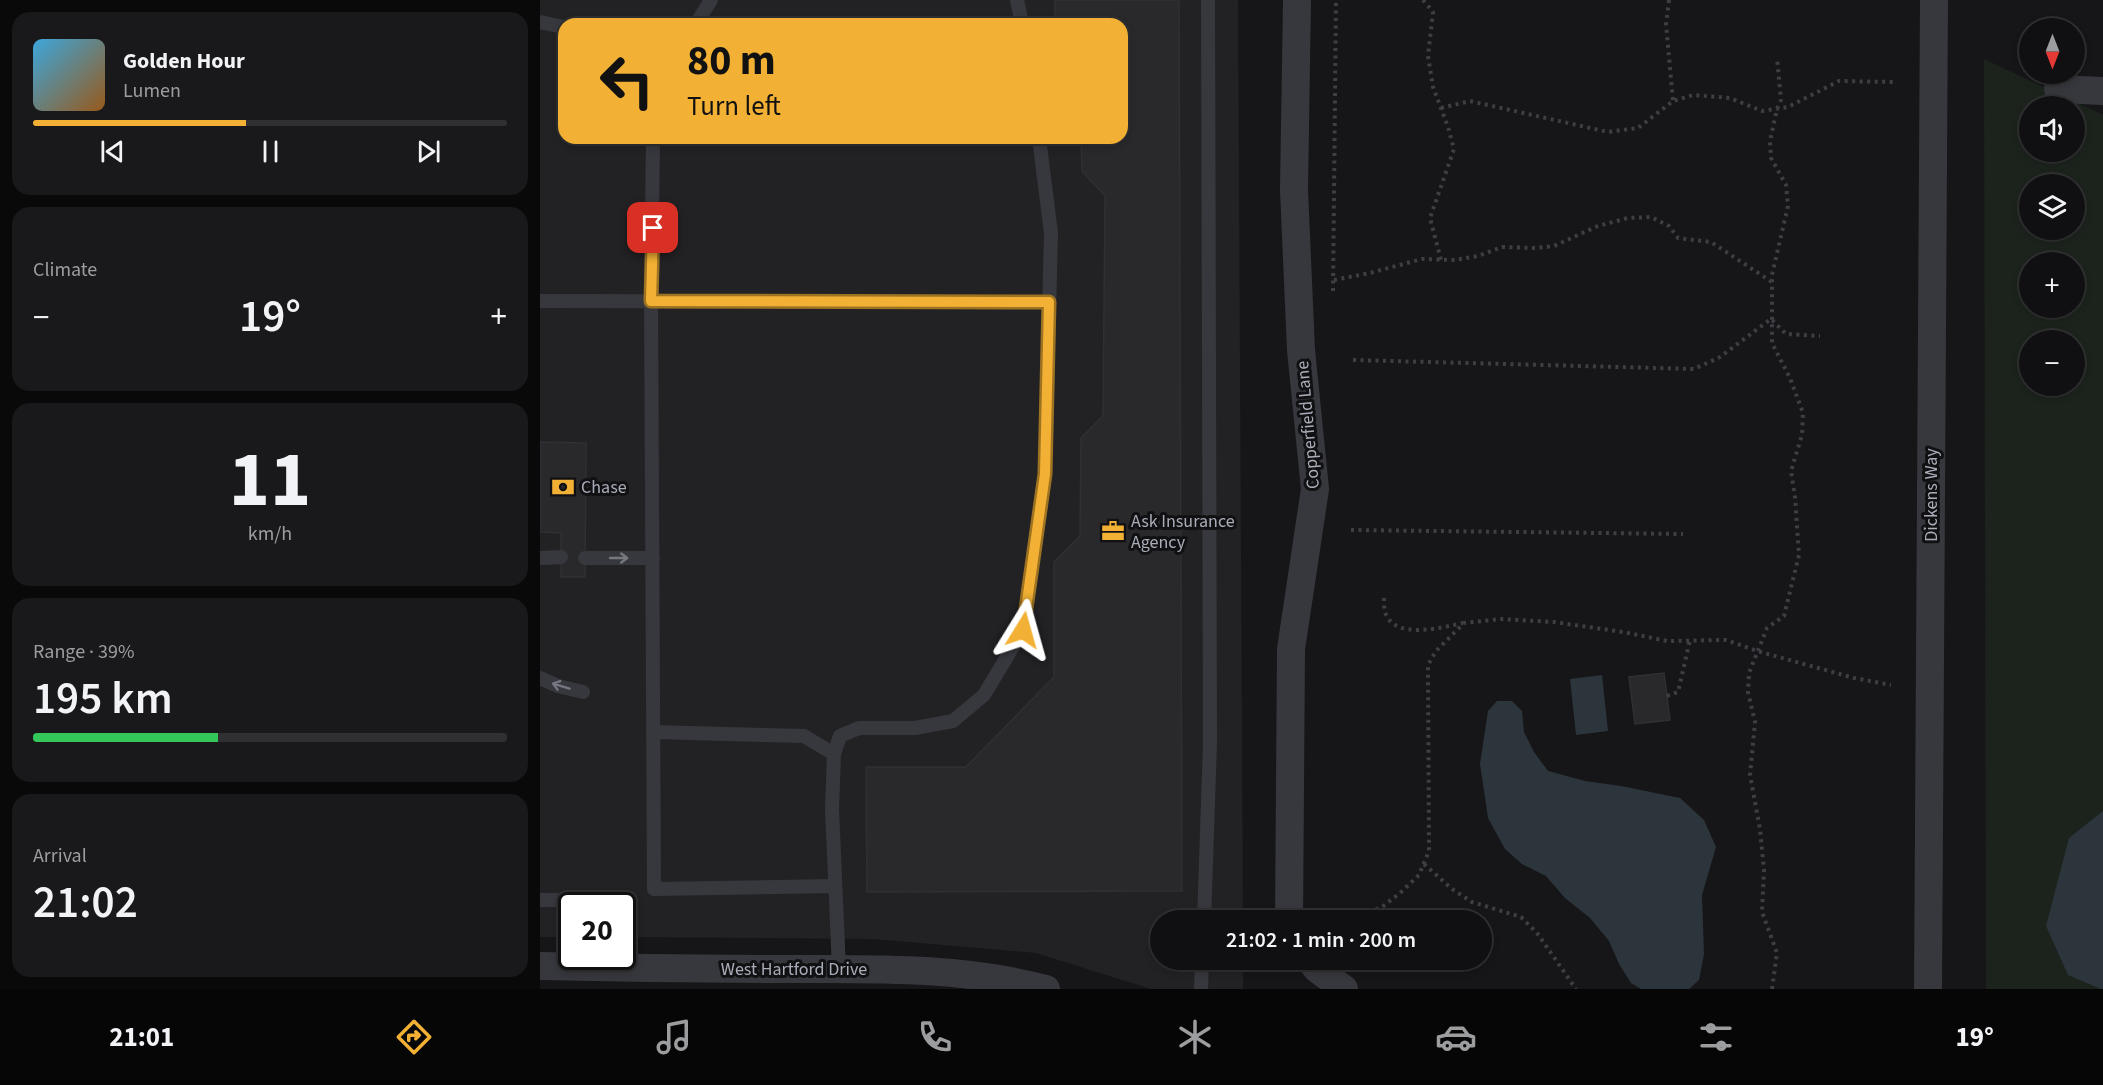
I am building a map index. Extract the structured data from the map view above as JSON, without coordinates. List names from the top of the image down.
{
  "streets": {
    "street": ["Copperfield Lane", "Dickens Way", "West Hartford Drive"]
  },
  "places": {
    "bank": ["Chase"],
    "office": ["Ask Insurance Agency"]
  },
  "north": "bottom",
  "page": {
    "map_buttons": ["+", "−"],
    "turn": ["80 m", "Turn left"],
    "song": ["Golden Hour", "Lumen"],
    "tile": [
      "Climate",
      ["11", "km/h"],
      ["Range · 39%", "195 km"],
      ["Arrival", "21:02"]
    ],
    "heat": ["−", "19°", "+"],
    "limit": "20",
    "trip": "21:02 · 1 min · 200 m",
    "tabs": ["21:01", "19°"]
  }
}
